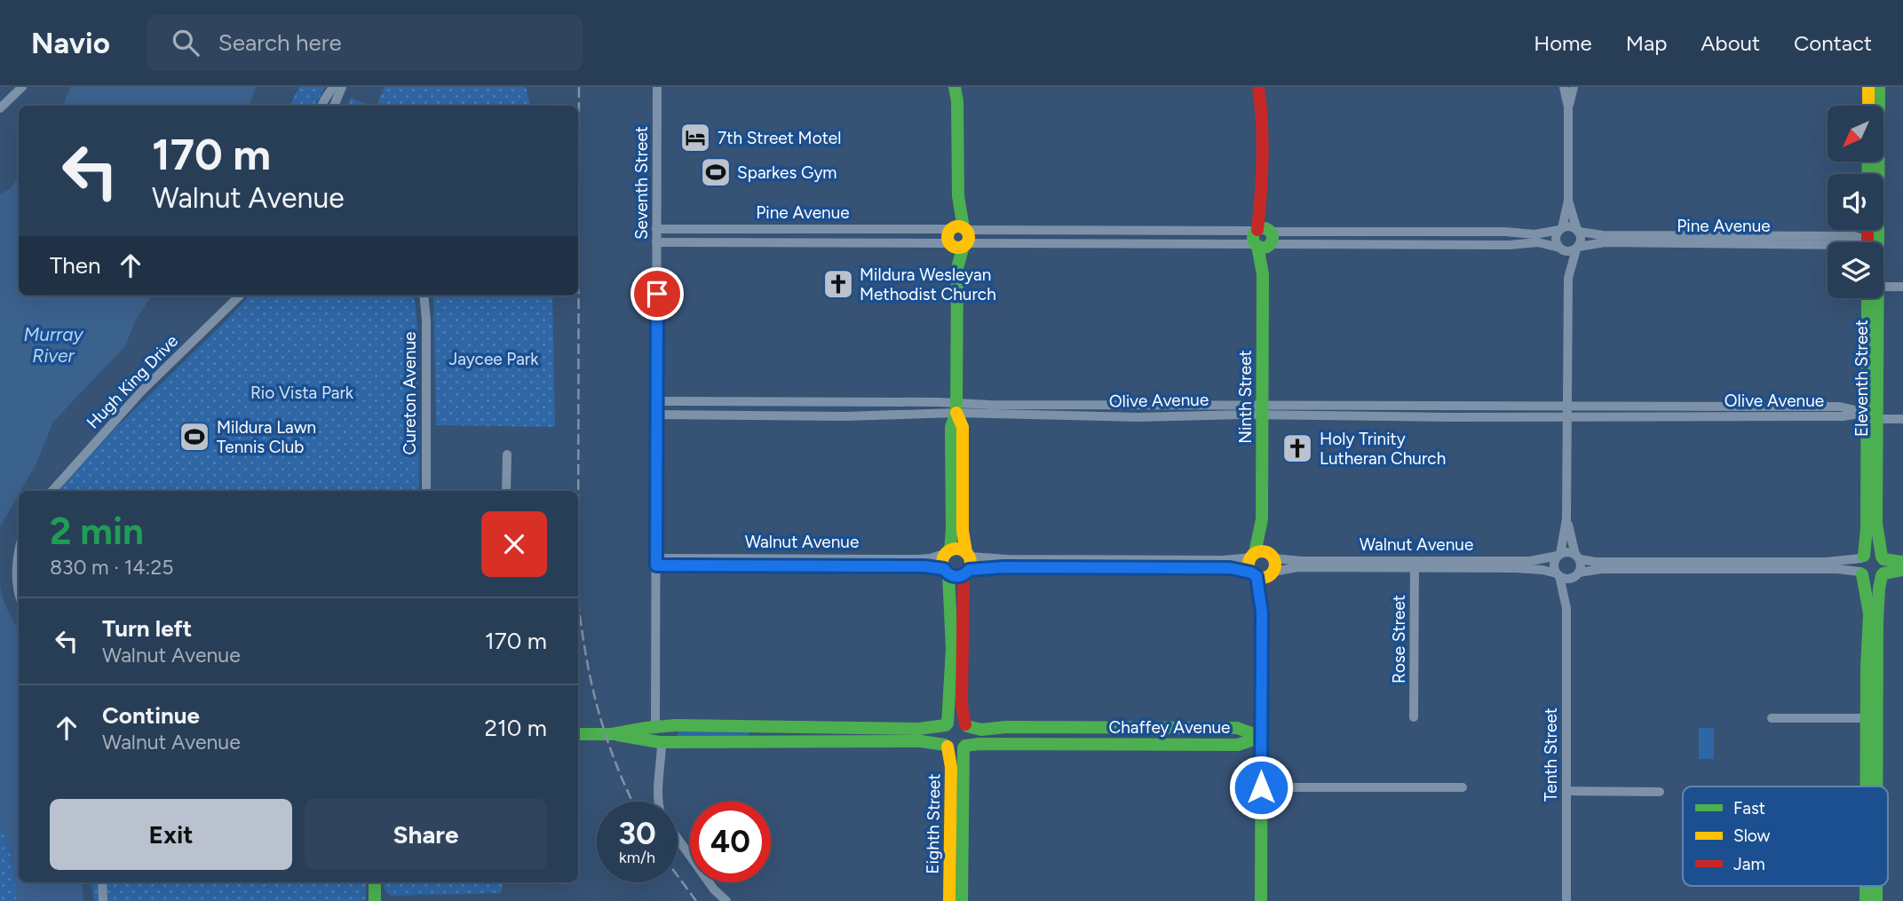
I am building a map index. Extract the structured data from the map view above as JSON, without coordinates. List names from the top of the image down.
{
  "streets": {
    "street": [
      "Seventh Street",
      "Pine Avenue",
      "Eleventh Street",
      "Hugh King Drive",
      "Cureton Avenue",
      "Ninth Street",
      "Olive Avenue",
      "Walnut Avenue",
      "Rose Street",
      "Chaffey Avenue",
      "Tenth Street",
      "Eighth Street"
    ]
  },
  "crossings": [
    ["Seventh Street", "Pine Avenue"],
    ["Seventh Street", "Olive Avenue"],
    ["Seventh Street", "Walnut Avenue"],
    ["Pine Avenue", "Eleventh Street"],
    ["Pine Avenue", "Ninth Street"],
    ["Eleventh Street", "Olive Avenue"],
    ["Ninth Street", "Olive Avenue"],
    ["Ninth Street", "Walnut Avenue"],
    ["Ninth Street", "Chaffey Avenue"],
    ["Walnut Avenue", "Rose Street"],
    ["Walnut Avenue", "Tenth Street"],
    ["Chaffey Avenue", "Eighth Street"]
  ],
  "water": ["Murray River"],
  "parks": ["Jaycee Park", "Rio Vista Park"],
  "places": {
    "hotel": ["7th Street Motel"],
    "sports": ["Sparkes Gym", "Mildura Lawn Tennis Club"],
    "church": ["Mildura Wesleyan Methodist Church", "Holy Trinity Lutheran Church"]
  },
  "legend": ["Fast", "Slow", "Jam"],
  "north": "bottom left",
  "page": {
    "header": "Navio",
    "search": "Search here",
    "nav": [
      "Home",
      "Map",
      "About",
      "Contact"
    ],
    "turn": ["170 m", "Walnut Avenue"],
    "then": "Then",
    "heading": ["2 min", "830 m · 14:25"],
    "list": [
      {
        "name": "Turn left",
        "note": "Walnut Avenue",
        "value": "170 m"
      },
      {
        "name": "Continue",
        "note": "Walnut Avenue",
        "value": "210 m"
      }
    ],
    "buttons": ["Exit", "Share"],
    "speed": "30 km/h",
    "limit": "40"
  }
}
